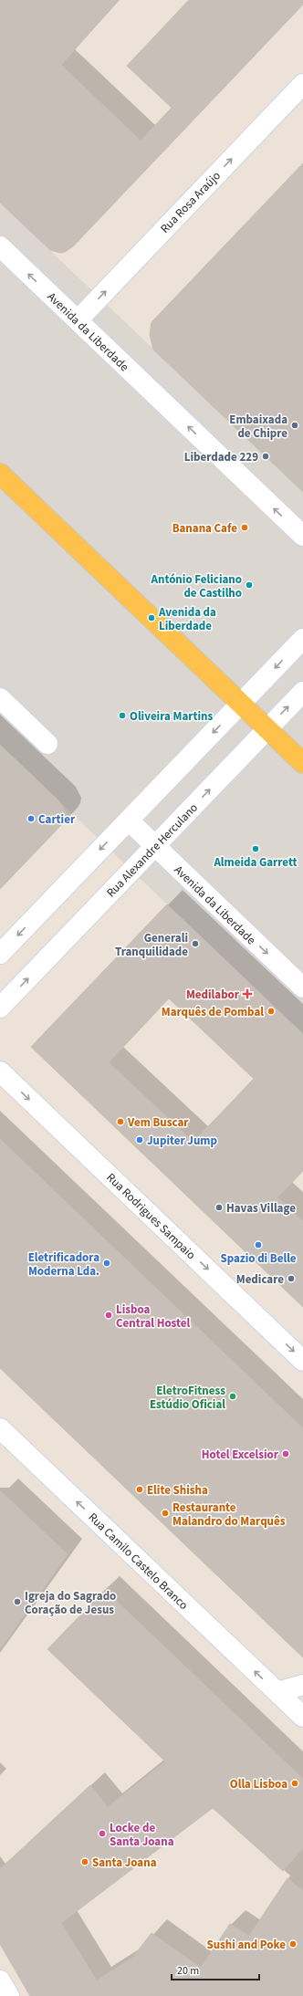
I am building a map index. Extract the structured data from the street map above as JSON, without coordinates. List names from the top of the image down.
{
  "streets": {
    "street": [
      "Rua Rosa Araújo",
      "Avenida da Liberdade",
      "Rua Alexandre Herculano",
      "Rua Rodrigues Sampaio",
      "Rua Camilo Castelo Branco"
    ]
  },
  "crossings": [
    ["Rua Rosa Araújo", "Avenida da Liberdade"],
    ["Avenida da Liberdade", "Rua Alexandre Herculano"]
  ],
  "one_way": ["Rua Rosa Araújo", "Rua Rodrigues Sampaio", "Rua Camilo Castelo Branco"],
  "places": {
    "other": [
      "Embaixada de Chipre",
      "Liberdade 229",
      "Banana Cafe",
      "António Feliciano de Castilho",
      "Avenida da Liberdade",
      "Oliveira Martins",
      "Cartier",
      "Almeida Garrett",
      "Generali Tranquilidade",
      "Marquês de Pombal",
      "Vem Buscar",
      "Jupiter Jump",
      "Havas Village",
      "Spazio di Belle",
      "Eletrificadora Moderna Lda.",
      "Medicare",
      "Lisboa Central Hostel",
      "EletroFitness Estúdio Oficial",
      "Hotel Excelsior",
      "Elite Shisha",
      "Restaurante Malandro do Marquês",
      "Igreja do Sagrado Coração de Jesus",
      "Olla Lisboa",
      "Locke de Santa Joana",
      "Santa Joana",
      "Sushi and Poke"
    ],
    "health": ["Medilabor"]
  },
  "scale_bar": "20 m"
}
